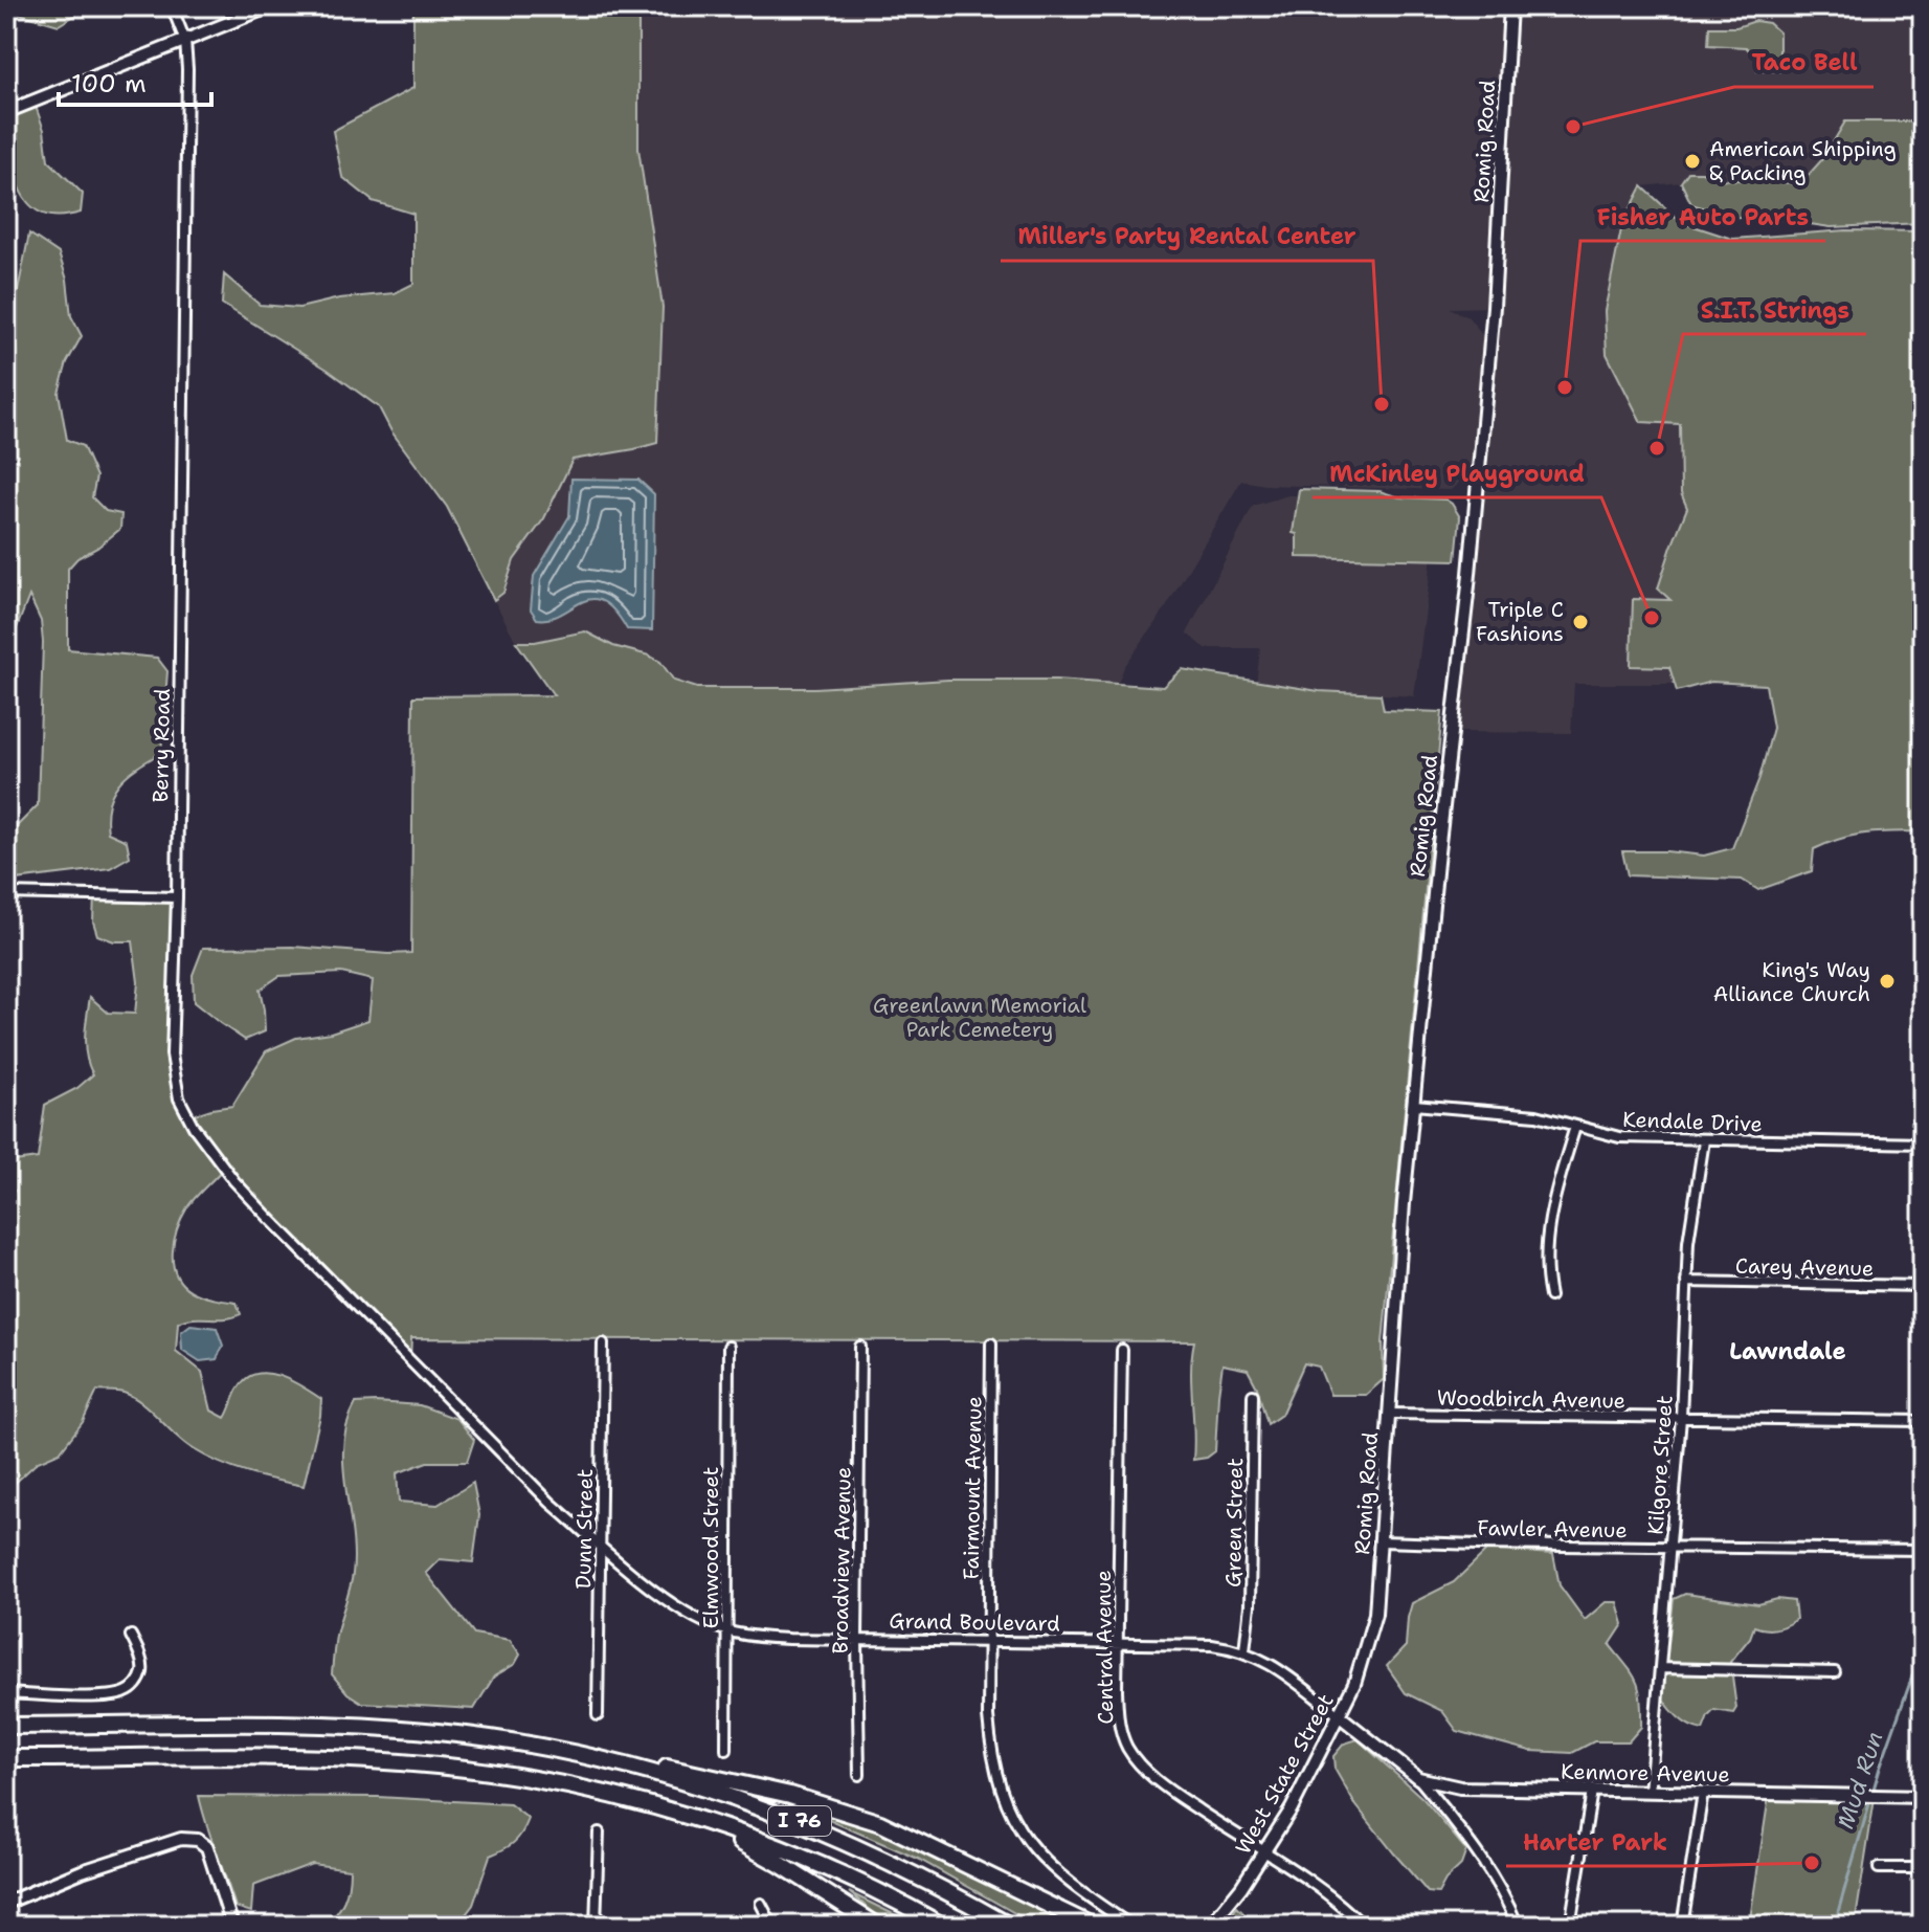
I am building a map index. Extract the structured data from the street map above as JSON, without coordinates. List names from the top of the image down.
{
  "streets": {
    "highway": ["I 76"],
    "street": [
      "Romig Road",
      "Berry Road",
      "Kendale Drive",
      "Carey Avenue",
      "Woodbirch Avenue",
      "Kilgore Street",
      "Fairmount Avenue",
      "Green Street",
      "Dunn Street",
      "Fawler Avenue",
      "Elmwood Street",
      "Broadview Avenue",
      "Grand Boulevard",
      "Central Avenue",
      "Kenmore Avenue",
      "West State Street"
    ]
  },
  "crossings": [
    ["Romig Road", "Kendale Drive"],
    ["Romig Road", "Woodbirch Avenue"],
    ["Romig Road", "Fawler Avenue"],
    ["Romig Road", "West State Street"],
    ["Berry Road", "Grand Boulevard"],
    ["Kendale Drive", "Kilgore Street"],
    ["Carey Avenue", "Kilgore Street"],
    ["Woodbirch Avenue", "Kilgore Street"],
    ["Kilgore Street", "Fawler Avenue"],
    ["Kilgore Street", "Kenmore Avenue"],
    ["Fairmount Avenue", "Grand Boulevard"],
    ["Green Street", "Grand Boulevard"],
    ["Dunn Street", "Grand Boulevard"],
    ["Elmwood Street", "Grand Boulevard"],
    ["Broadview Avenue", "Grand Boulevard"],
    ["Grand Boulevard", "Central Avenue"],
    ["Grand Boulevard", "Kenmore Avenue"],
    ["Grand Boulevard", "West State Street"],
    ["Central Avenue", "West State Street"]
  ],
  "districts": ["Lawndale"],
  "water": ["Mud Run"],
  "parks": ["Greenlawn Memorial Park Cemetery"],
  "places": [
    "Taco Bell",
    "American Shipping & Packing",
    "Fisher Auto Parts",
    "Miller's Party Rental Center",
    "S.I.T. Strings",
    "McKinley Playground",
    "Triple C Fashions",
    "King's Way Alliance Church",
    "Harter Park"
  ],
  "scale_bar": "100 m"
}
